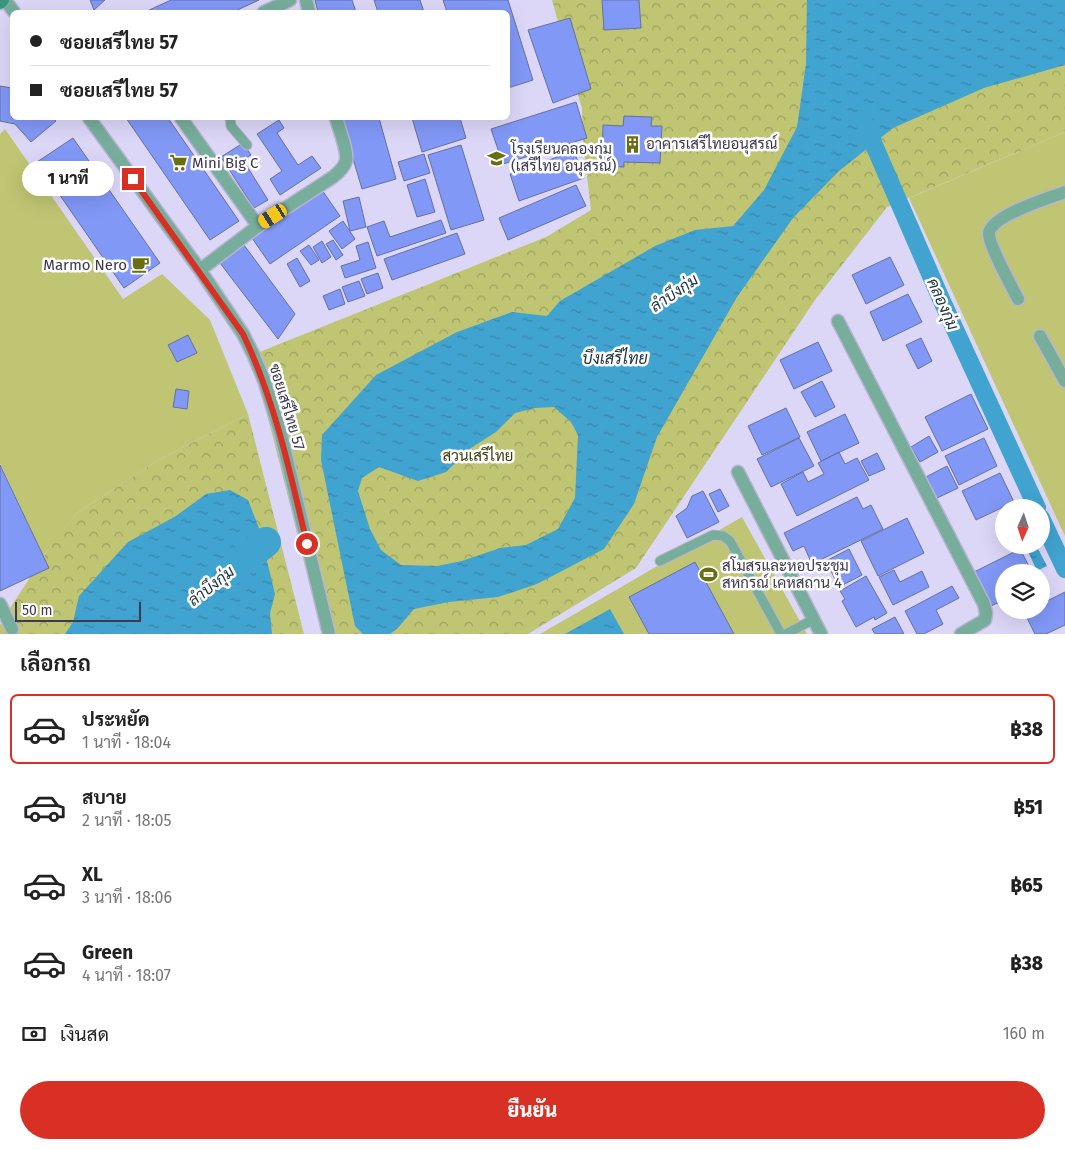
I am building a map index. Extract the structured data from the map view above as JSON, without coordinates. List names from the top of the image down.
{
  "streets": {
    "street": ["ซอยเสรีไทย 57"]
  },
  "water": ["ลำบึงกุ่ม", "คลองกุ่ม", "บึงเสรีไทย"],
  "parks": ["สวนเสรีไทย"],
  "places": {
    "building": ["อาคารเสรีไทยอนุสรณ์"],
    "school or university": ["โรงเรียนคลองกุ่ม (เสรีไทย อนุสรณ์)"],
    "supermarket": ["Mini Big C"],
    "cafe": ["Marmo Nero"],
    "sports": ["สโมสรและหอประชุม สหกรณ์ เคหสถาน 4"]
  },
  "scale_bar": "50 m",
  "north": "bottom",
  "page": {
    "banner": ["ซอยเสรีไทย 57", "ซอยเสรีไทย 57"],
    "bubble": "1 นาที",
    "scale": "50 m",
    "heading": "เลือกรถ",
    "list": [
      {
        "name": "ประหยัด",
        "note": "1 นาที · 18:04",
        "value": "฿38"
      },
      {
        "name": "สบาย",
        "note": "2 นาที · 18:05",
        "value": "฿51"
      },
      {
        "name": "XL",
        "note": "3 นาที · 18:06",
        "value": "฿65"
      },
      {
        "name": "Green",
        "note": "4 นาที · 18:07",
        "value": "฿38"
      }
    ],
    "pay": ["เงินสด", "160 m"],
    "buttons": "ยืนยัน"
  }
}
